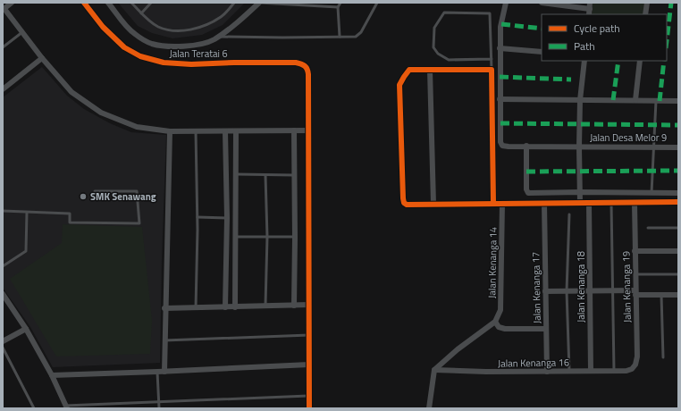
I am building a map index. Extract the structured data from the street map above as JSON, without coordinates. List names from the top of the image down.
{
  "streets": {
    "street": [
      "Jalan Teratai 6",
      "Jalan Desa Melor 9",
      "Jalan Kenanga 14",
      "Jalan Kenanga 18",
      "Jalan Kenanga 19",
      "Jalan Kenanga 17",
      "Jalan Kenanga 16"
    ]
  },
  "crossings": [
    ["Jalan Kenanga 18", "Jalan Kenanga 16"],
    ["Jalan Kenanga 19", "Jalan Kenanga 16"],
    ["Jalan Kenanga 17", "Jalan Kenanga 16"]
  ],
  "places": ["SMK Senawang"],
  "legend": ["Cycle path", "Path"]
}
